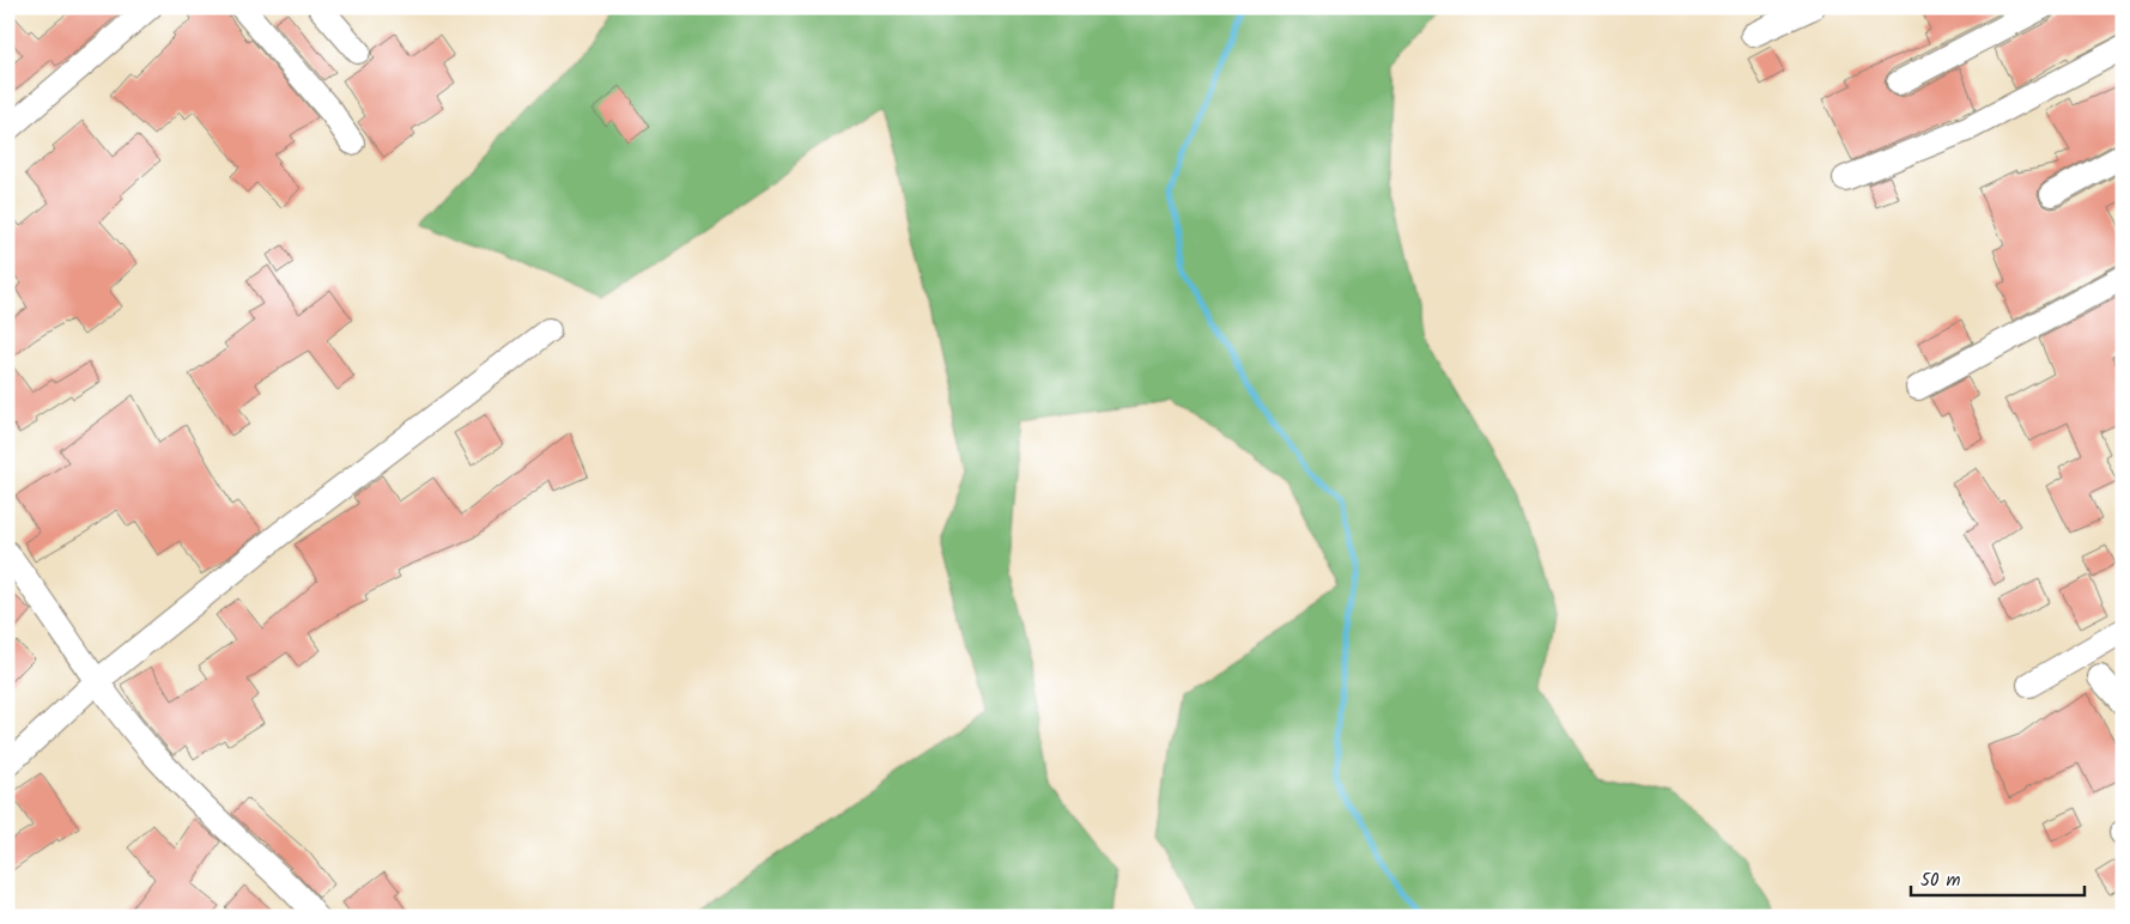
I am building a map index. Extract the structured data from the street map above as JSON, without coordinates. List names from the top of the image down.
{
  "scale_bar": "50 m"
}
